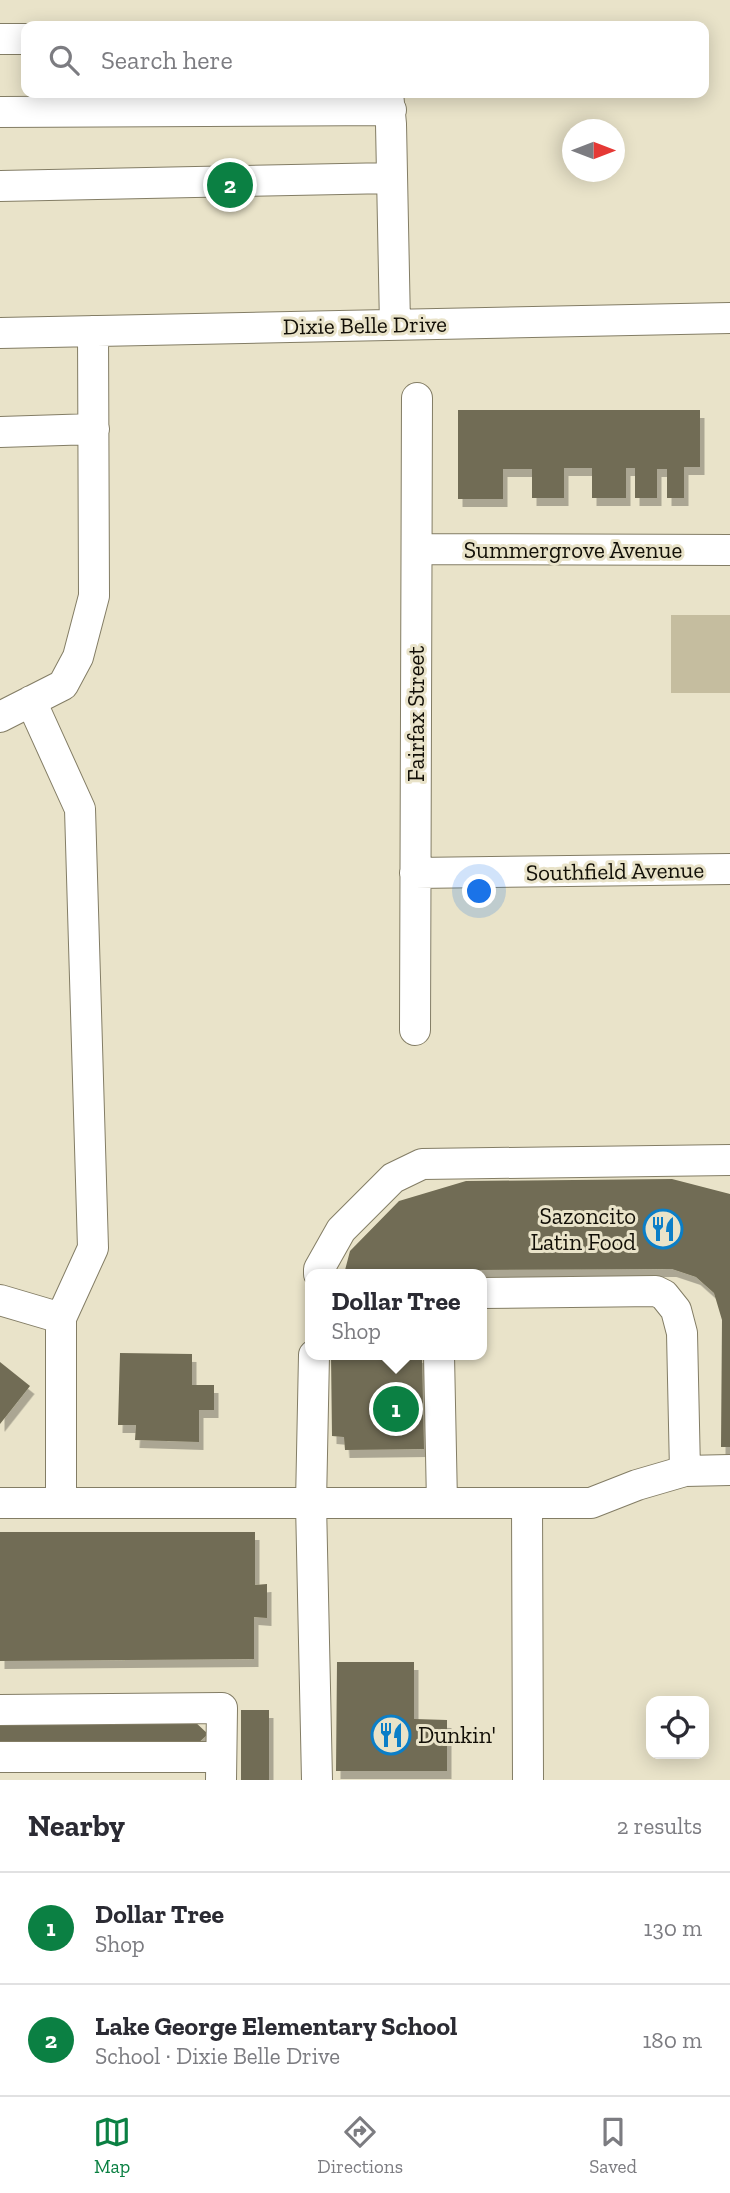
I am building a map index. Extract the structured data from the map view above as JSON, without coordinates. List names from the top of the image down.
{
  "streets": {
    "street": [
      "Dixie Belle Drive",
      "Summergrove Avenue",
      "Fairfax Street",
      "Southfield Avenue"
    ]
  },
  "crossings": [
    ["Summergrove Avenue", "Fairfax Street"],
    ["Fairfax Street", "Southfield Avenue"]
  ],
  "places": {
    "restaurant": ["Sazoncito Latin Food", "Dunkin'"]
  },
  "north": "right",
  "page": {
    "search": "Search here",
    "pins": ["2", "1"],
    "popup": ["Dollar Tree", "Shop"],
    "heading": ["Nearby", "2 results"],
    "list": [
      {
        "mark": "1",
        "name": "Dollar Tree",
        "note": "Shop",
        "value": "130 m"
      },
      {
        "mark": "2",
        "name": "Lake George Elementary School",
        "note": "School · Dixie Belle Drive",
        "value": "180 m"
      }
    ],
    "nav": ["Map", "Directions", "Saved"]
  }
}
